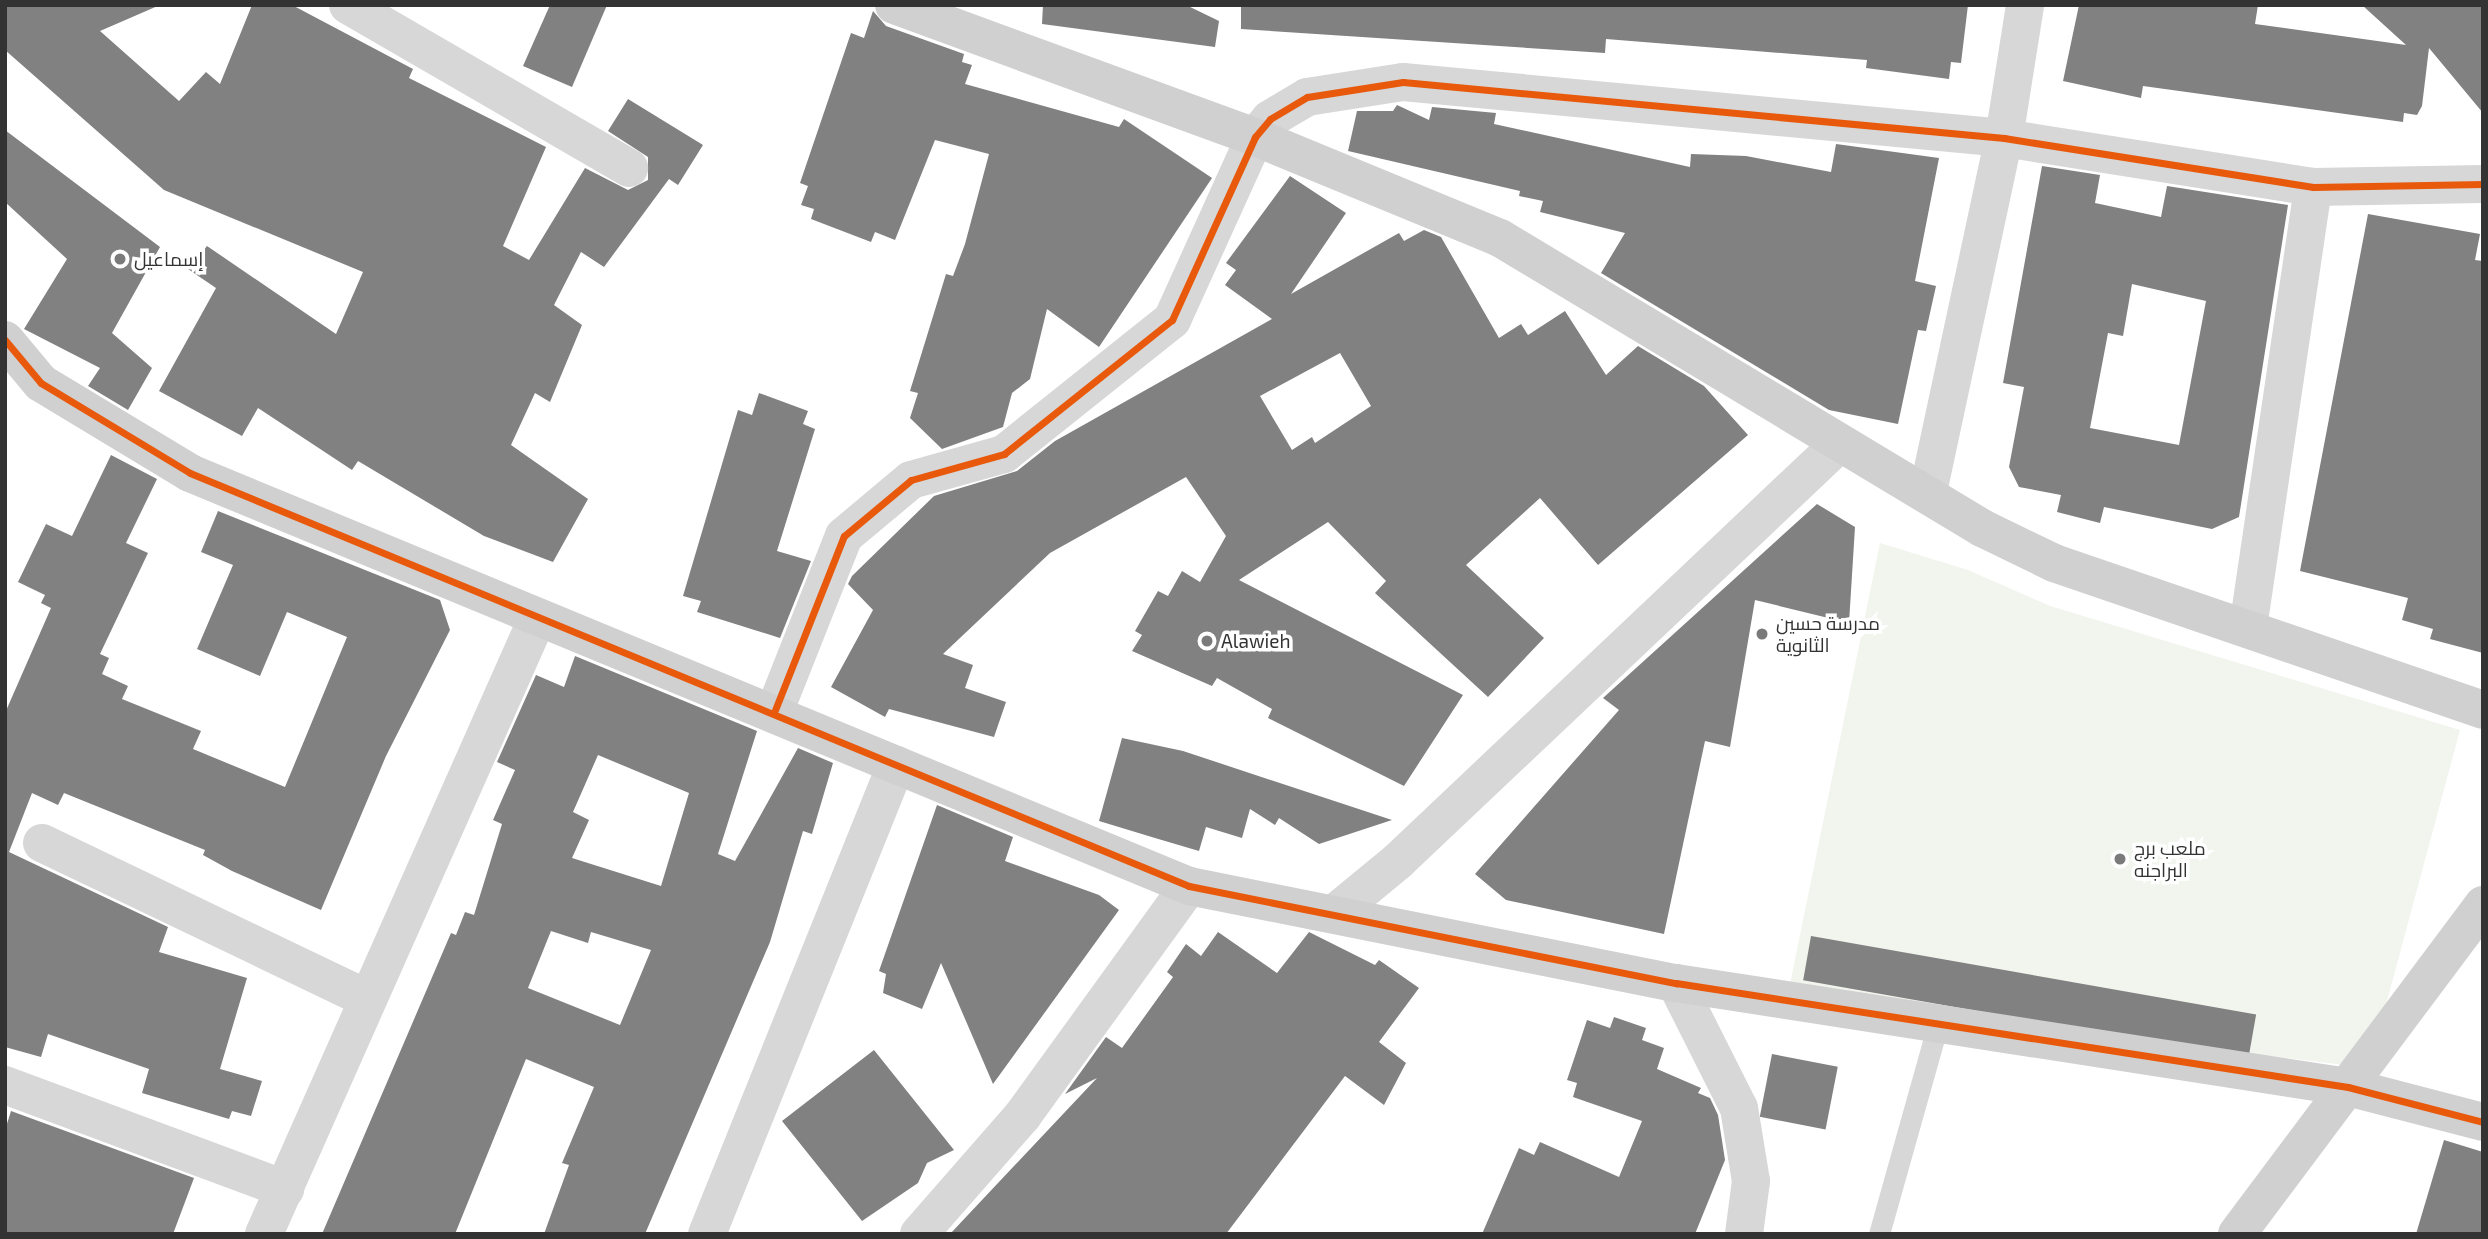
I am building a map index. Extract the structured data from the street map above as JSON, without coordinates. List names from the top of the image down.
{
  "places": [
    "إسماعيل",
    "مدرسة حسين الثانوية",
    "Alawieh",
    "ملعب برج البراجنه"
  ]
}
